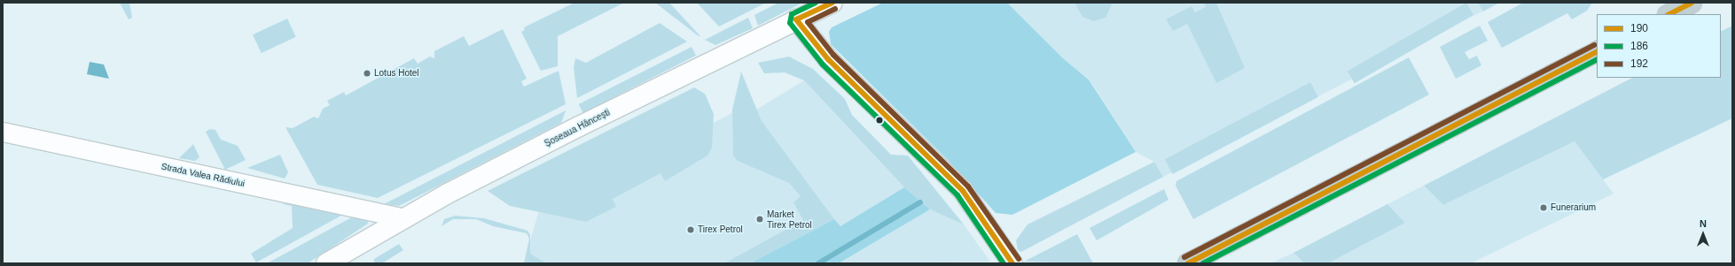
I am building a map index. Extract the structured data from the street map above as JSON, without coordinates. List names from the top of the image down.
{
  "streets": {
    "street": ["Șoseaua Hâncești", "Strada Valea Rădiului"]
  },
  "crossings": [
    ["Șoseaua Hâncești", "Strada Valea Rădiului"]
  ],
  "places": [
    "Lotus Hotel",
    "Funerarium",
    "Market Tirex Petrol",
    "Tirex Petrol"
  ],
  "lines": ["transit line 190", "transit line 186", "transit line 192"],
  "legend": ["190", "186", "192"],
  "north": "top"
}
